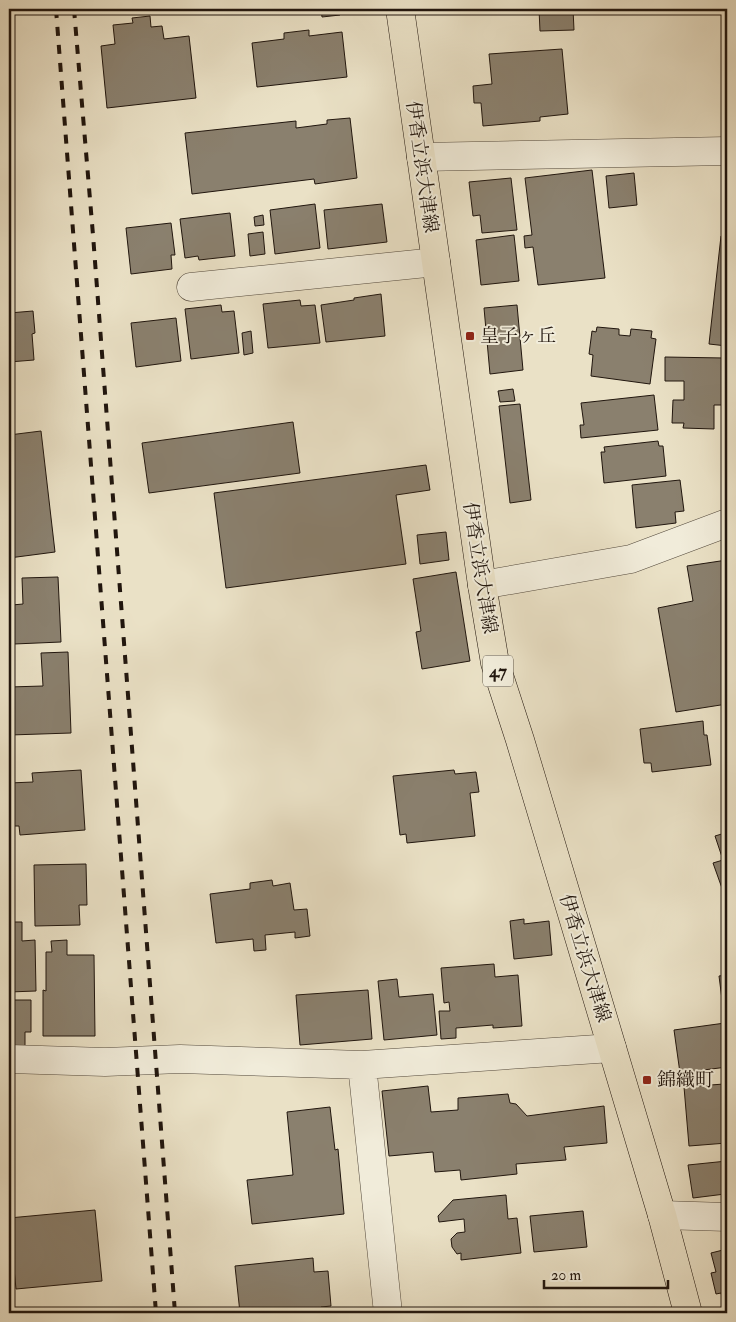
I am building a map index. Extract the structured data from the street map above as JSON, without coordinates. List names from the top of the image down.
{
  "streets": {
    "main road": ["伊香立浜大津線", "47"]
  },
  "places": {
    "transit": ["皇子ヶ丘", "錦織町"]
  },
  "scale_bar": "20 m"
}
